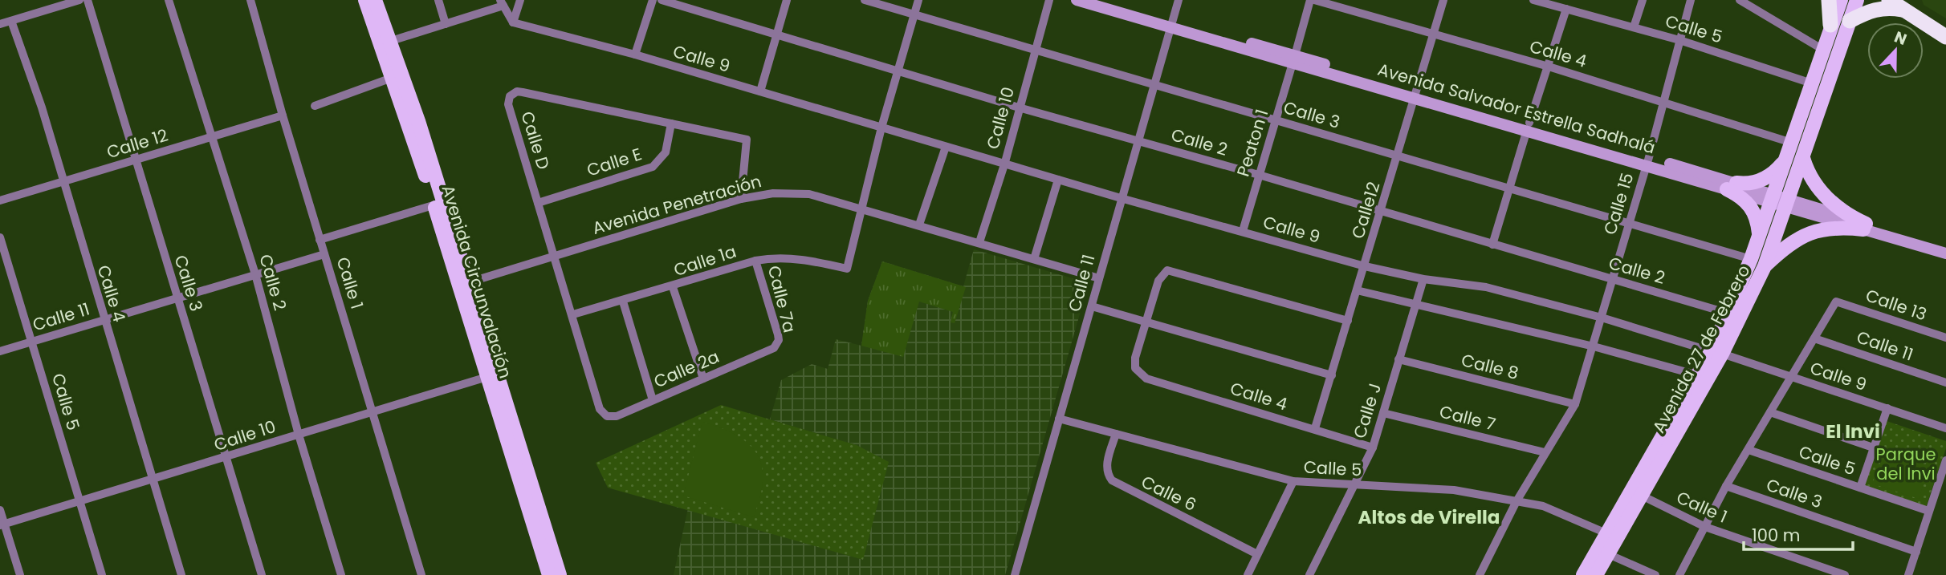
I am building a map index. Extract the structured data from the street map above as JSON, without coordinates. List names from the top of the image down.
{
  "streets": {
    "main road": ["Avenida Salvador Estrella Sadhalá", "Avenida Circunvalación", "Avenida 27 de Febrero"],
    "street": [
      "Calle 5",
      "Calle 4",
      "Calle 9",
      "Calle 3",
      "Calle 10",
      "Calle D",
      "Calle 2",
      "Peaton 1",
      "Calle 12",
      "Calle E",
      "Calle 15",
      "Avenida Penetración",
      "Calle12",
      "Calle 1a",
      "Calle 1",
      "Calle 11",
      "Calle 7a",
      "Calle 13",
      "Calle 8",
      "Calle 2a",
      "Calle J",
      "Calle 7",
      "Calle 6"
    ]
  },
  "crossings": [
    ["Calle 5", "Calle 10"],
    ["Calle 5", "Calle 15"],
    ["Calle 5", "Calle 11"],
    ["Calle 5", "Avenida 27 de Febrero"],
    ["Calle 5", "Calle J"],
    ["Calle 5", "Calle 6"],
    ["Calle 4", "Calle 10"],
    ["Calle 4", "Peaton 1"],
    ["Calle 4", "Calle 12"],
    ["Calle 4", "Calle 15"],
    ["Calle 4", "Calle12"],
    ["Calle 4", "Calle 11"],
    ["Calle 4", "Avenida 27 de Febrero"],
    ["Calle 4", "Calle J"],
    ["Calle 9", "Calle 10"],
    ["Calle 9", "Peaton 1"],
    ["Calle 9", "Calle 15"],
    ["Calle 9", "Calle12"],
    ["Calle 9", "Calle 11"],
    ["Calle 9", "Avenida 27 de Febrero"],
    ["Calle 9", "Calle J"],
    ["Avenida Salvador Estrella Sadhalá", "Peaton 1"],
    ["Avenida Salvador Estrella Sadhalá", "Calle 15"],
    ["Avenida Salvador Estrella Sadhalá", "Calle12"],
    ["Avenida Salvador Estrella Sadhalá", "Calle 11"],
    ["Avenida Salvador Estrella Sadhalá", "Avenida 27 de Febrero"],
    ["Calle 3", "Calle 10"],
    ["Calle 3", "Peaton 1"],
    ["Calle 3", "Calle 12"],
    ["Calle 3", "Calle 15"],
    ["Calle 3", "Calle12"],
    ["Calle 3", "Calle 11"],
    ["Calle 3", "Avenida 27 de Febrero"],
    ["Calle 10", "Calle 2"],
    ["Calle 10", "Avenida Penetración"],
    ["Calle 10", "Avenida Circunvalación"],
    ["Calle 10", "Calle 1"],
    ["Calle D", "Calle E"],
    ["Calle D", "Avenida Penetración"],
    ["Calle D", "Calle 1a"],
    ["Calle D", "Calle 2a"],
    ["Calle 2", "Peaton 1"],
    ["Calle 2", "Calle 12"],
    ["Calle 2", "Calle 15"],
    ["Calle 2", "Calle12"],
    ["Calle 2", "Calle 11"],
    ["Calle 2", "Avenida 27 de Febrero"],
    ["Calle 12", "Calle 1"],
    ["Calle 15", "Calle 8"],
    ["Calle 15", "Calle 7"],
    ["Avenida Penetración", "Calle 1a"],
    ["Avenida Penetración", "Avenida Circunvalación"],
    ["Avenida Penetración", "Calle 11"],
    ["Calle 1a", "Calle 7a"],
    ["Calle 1", "Calle 11"],
    ["Calle 1", "Avenida 27 de Febrero"],
    ["Calle 11", "Calle 13"],
    ["Calle 7a", "Calle 2a"],
    ["Calle 8", "Calle J"],
    ["Calle J", "Calle 7"]
  ],
  "districts": ["El Invi", "Altos de Virella"],
  "parks": ["Parque del Invi"],
  "scale_bar": "100 m",
  "north": "top"
}
